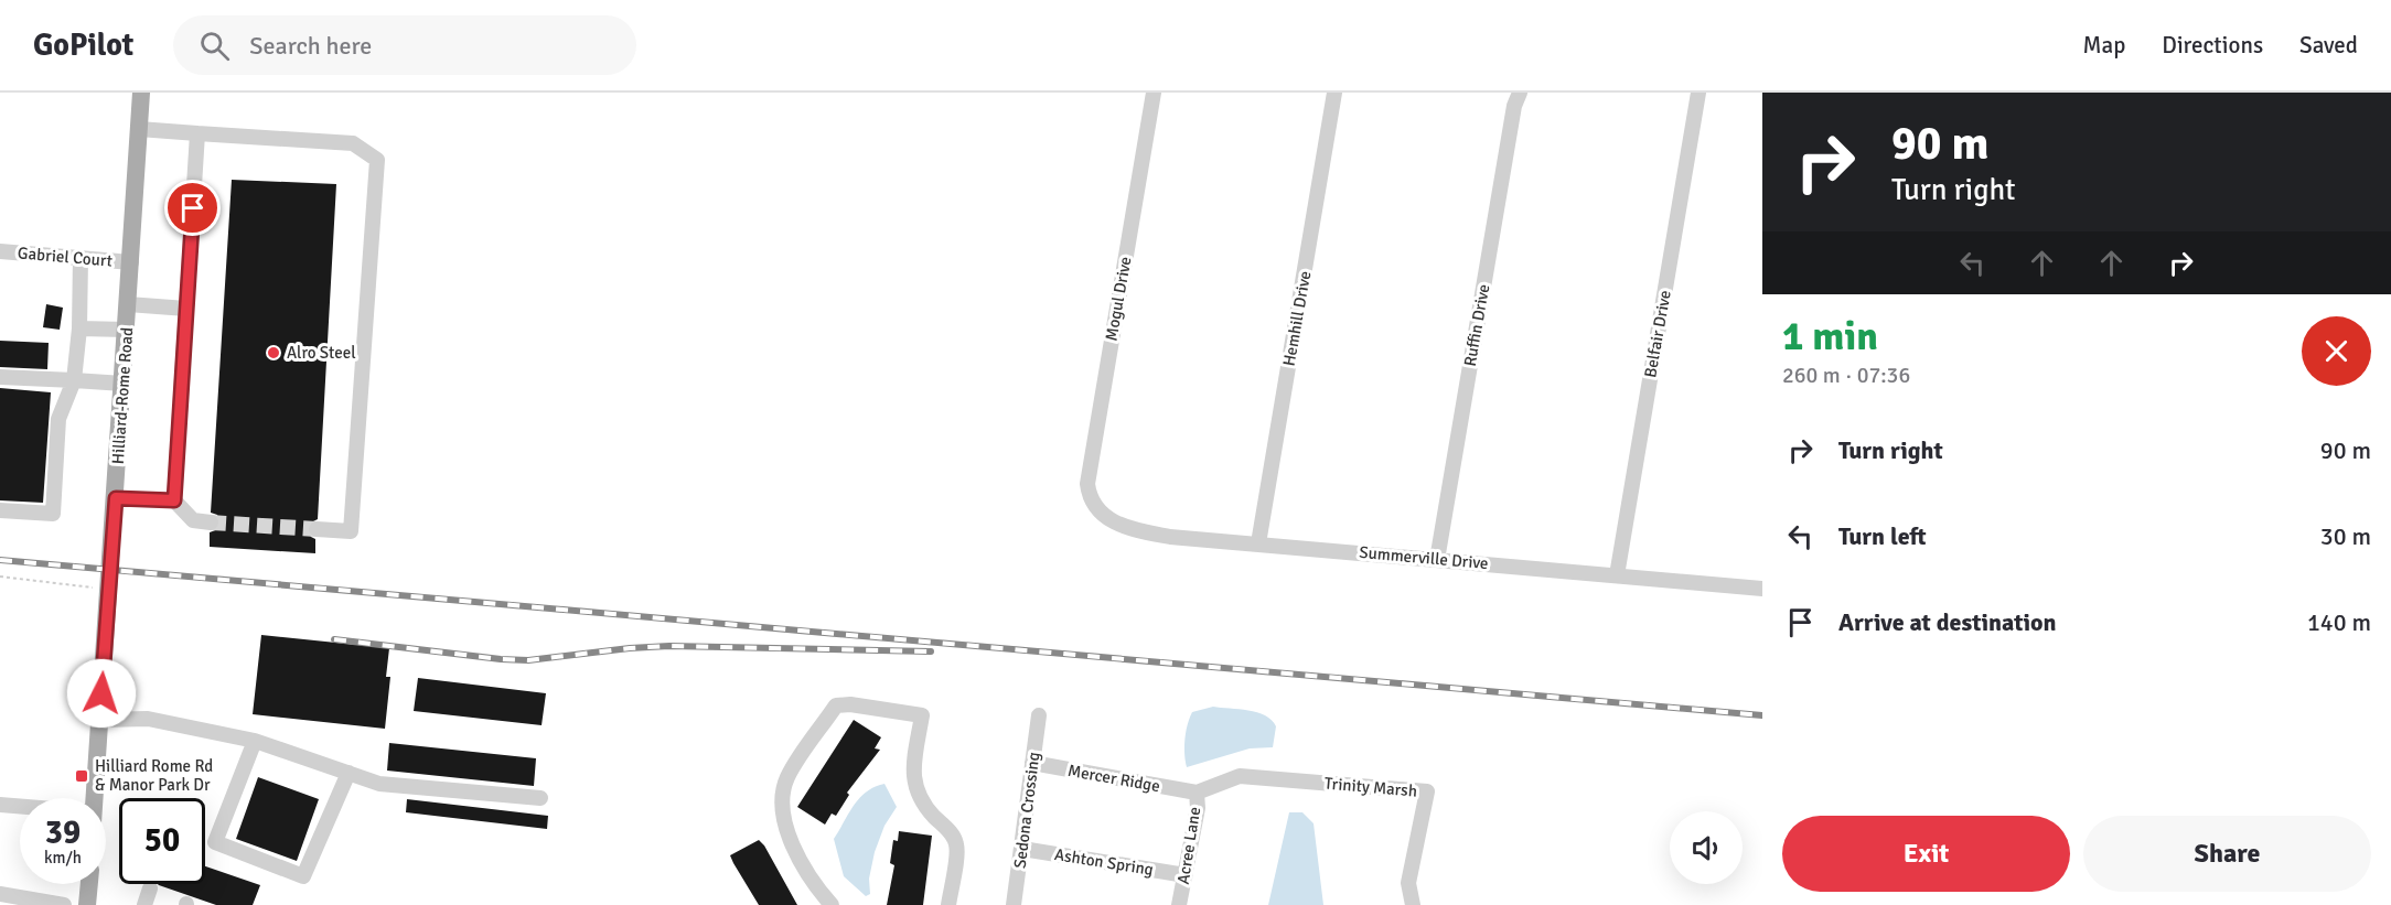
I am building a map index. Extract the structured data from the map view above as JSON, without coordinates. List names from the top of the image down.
{
  "streets": {
    "main road": ["Hilliard-Rome Road"],
    "street": [
      "Gabriel Court",
      "Mogul Drive",
      "Hemhill Drive",
      "Ruffin Drive",
      "Belfair Drive",
      "Summerville Drive",
      "Mercer Ridge",
      "Trinity Marsh",
      "Sedona Crossing",
      "Acree Lane",
      "Ashton Spring"
    ]
  },
  "crossings": [
    ["Gabriel Court", "Hilliard-Rome Road"],
    ["Mogul Drive", "Summerville Drive"],
    ["Hemhill Drive", "Summerville Drive"],
    ["Ruffin Drive", "Summerville Drive"],
    ["Belfair Drive", "Summerville Drive"],
    ["Mercer Ridge", "Sedona Crossing"],
    ["Mercer Ridge", "Acree Lane"],
    ["Trinity Marsh", "Acree Lane"],
    ["Sedona Crossing", "Ashton Spring"],
    ["Acree Lane", "Ashton Spring"]
  ],
  "places": {
    "other": ["Alro Steel"],
    "transit": ["Hilliard Rome Rd & Manor Park Dr"]
  },
  "page": {
    "header": "GoPilot",
    "search": "Search here",
    "nav": ["Map", "Directions", "Saved"],
    "turn": ["90 m", "Turn right"],
    "heading": ["1 min", "260 m · 07:36"],
    "list": [
      {
        "name": "Turn right",
        "value": "90 m"
      },
      {
        "name": "Turn left",
        "value": "30 m"
      },
      {
        "name": "Arrive at destination",
        "value": "140 m"
      }
    ],
    "speed": "39 km/h",
    "limit": "50",
    "buttons": ["Exit", "Share"]
  }
}
